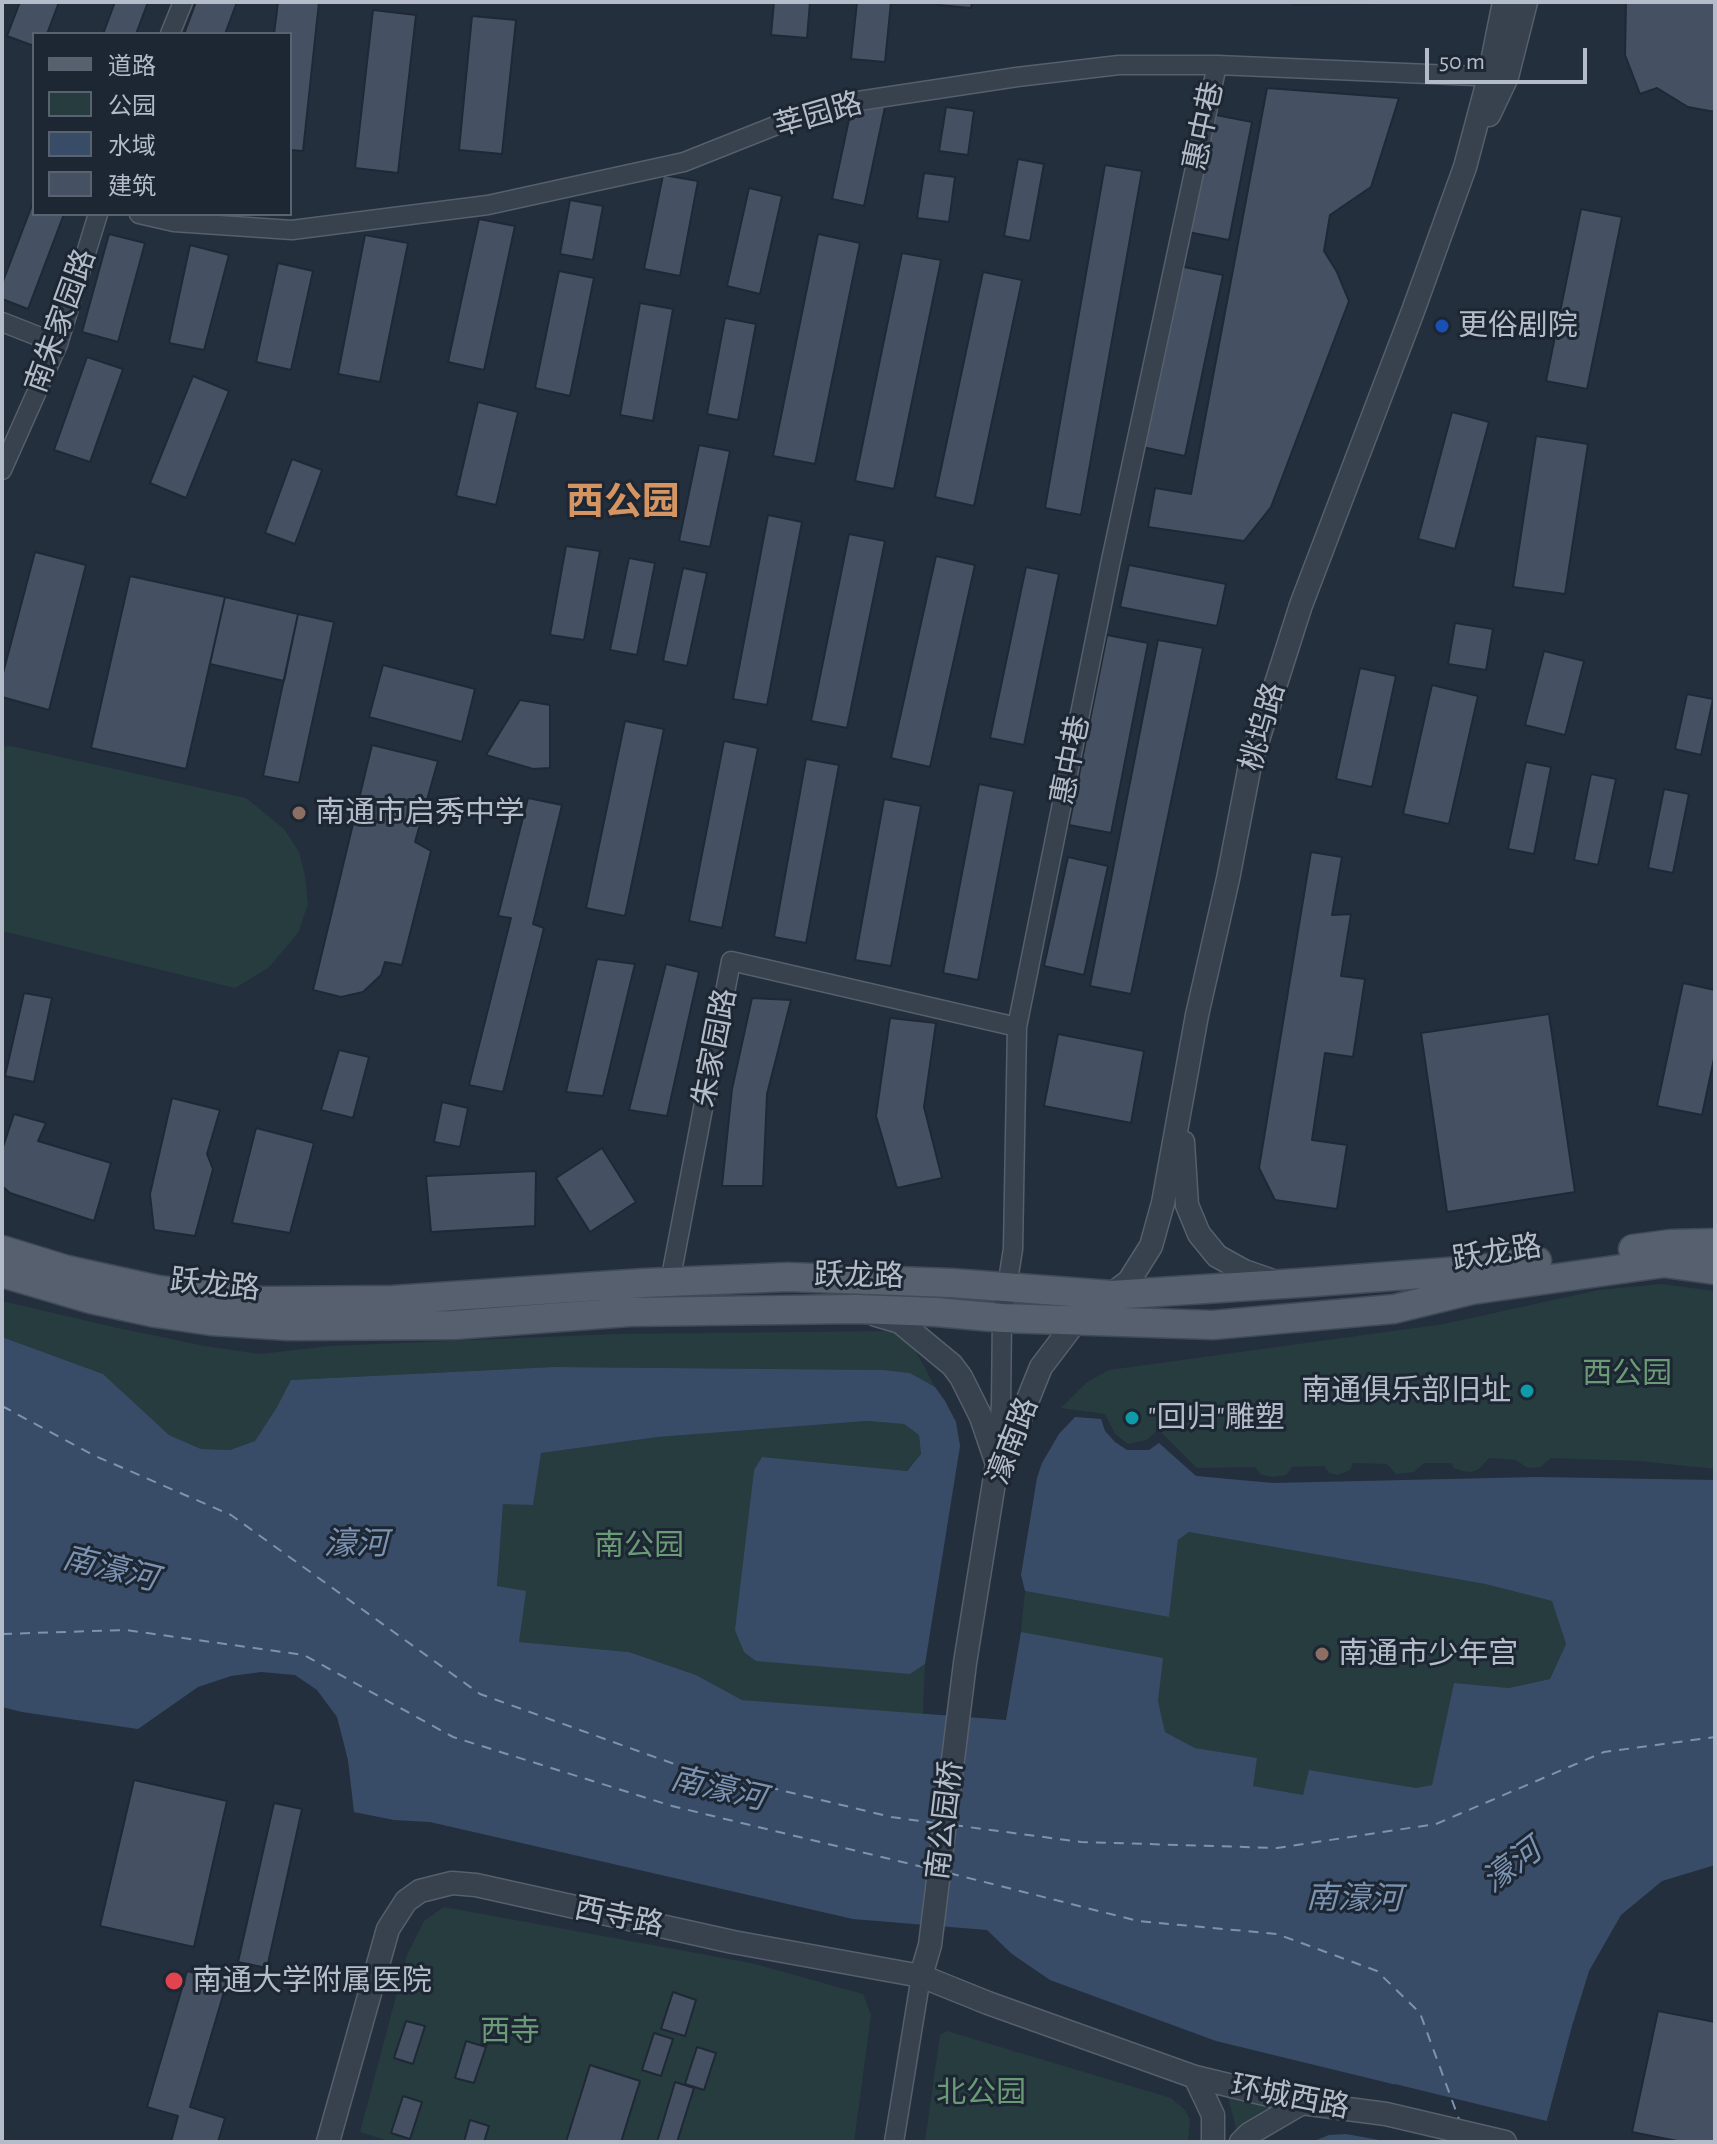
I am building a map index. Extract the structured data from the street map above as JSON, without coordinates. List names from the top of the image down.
{
  "streets": {
    "main road": ["跃龙路"],
    "street": [
      "莘园路",
      "惠中巷",
      "南朱家园路",
      "桃坞路",
      "朱家园路",
      "濠南路",
      "南公园桥",
      "西寺路",
      "环城西路"
    ]
  },
  "crossings": [
    ["莘园路", "惠中巷"],
    ["莘园路", "桃坞路"],
    ["惠中巷", "朱家园路"],
    ["惠中巷", "跃龙路"],
    ["惠中巷", "濠南路"],
    ["桃坞路", "跃龙路"],
    ["桃坞路", "濠南路"],
    ["朱家园路", "跃龙路"],
    ["跃龙路", "濠南路"],
    ["濠南路", "南公园桥"],
    ["南公园桥", "西寺路"]
  ],
  "districts": ["西公园"],
  "water": ["濠河", "南濠河"],
  "parks": [
    "西公园",
    "南公园",
    "西寺",
    "北公园"
  ],
  "places": [
    "更俗剧院",
    "南通市启秀中学",
    "南通俱乐部旧址",
    "\"回归\"雕塑",
    "南通市少年宫",
    "南通大学附属医院"
  ],
  "legend": [
    "道路",
    "公园",
    "水域",
    "建筑"
  ],
  "scale_bar": "50 m"
}
